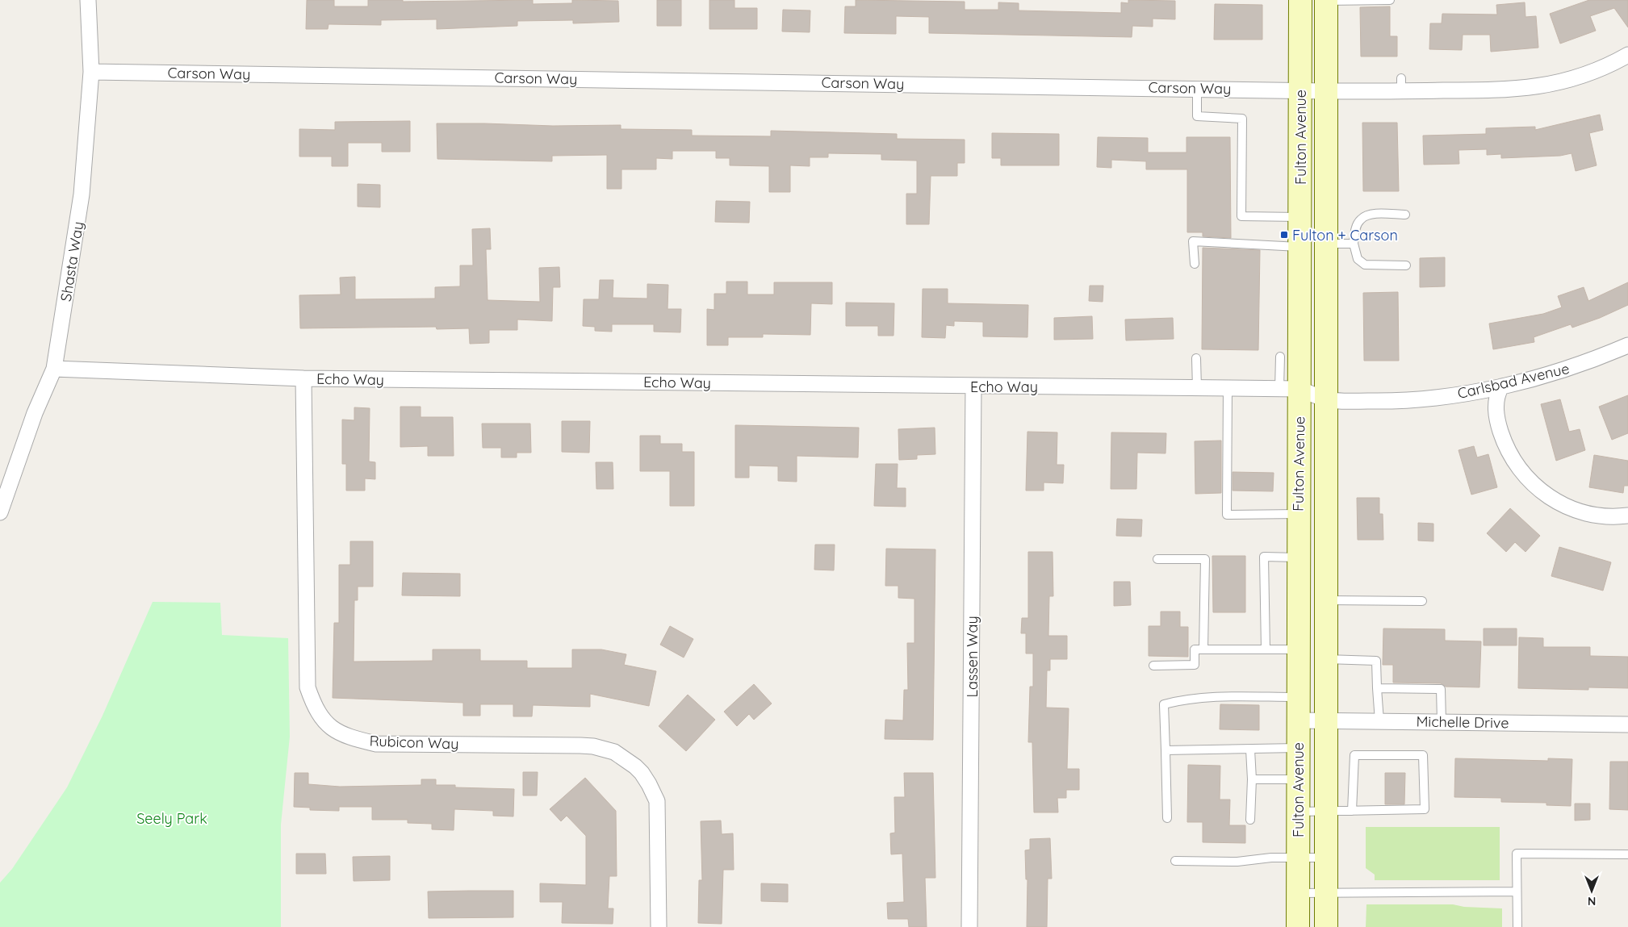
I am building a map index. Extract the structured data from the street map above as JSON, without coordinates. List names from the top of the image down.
{
  "streets": {
    "main road": ["Fulton Avenue"],
    "street": [
      "Carson Way",
      "Shasta Way",
      "Echo Way",
      "Carlsbad Avenue",
      "Lassen Way",
      "Michelle Drive",
      "Rubicon Way"
    ]
  },
  "crossings": [
    ["Carson Way", "Fulton Avenue"],
    ["Carson Way", "Shasta Way"],
    ["Fulton Avenue", "Echo Way"],
    ["Fulton Avenue", "Carlsbad Avenue"],
    ["Fulton Avenue", "Michelle Drive"],
    ["Shasta Way", "Echo Way"],
    ["Echo Way", "Carlsbad Avenue"],
    ["Echo Way", "Lassen Way"],
    ["Echo Way", "Rubicon Way"]
  ],
  "parks": ["Seely Park"],
  "places": {
    "transit": ["Fulton + Carson"]
  },
  "north": "bottom"
}
